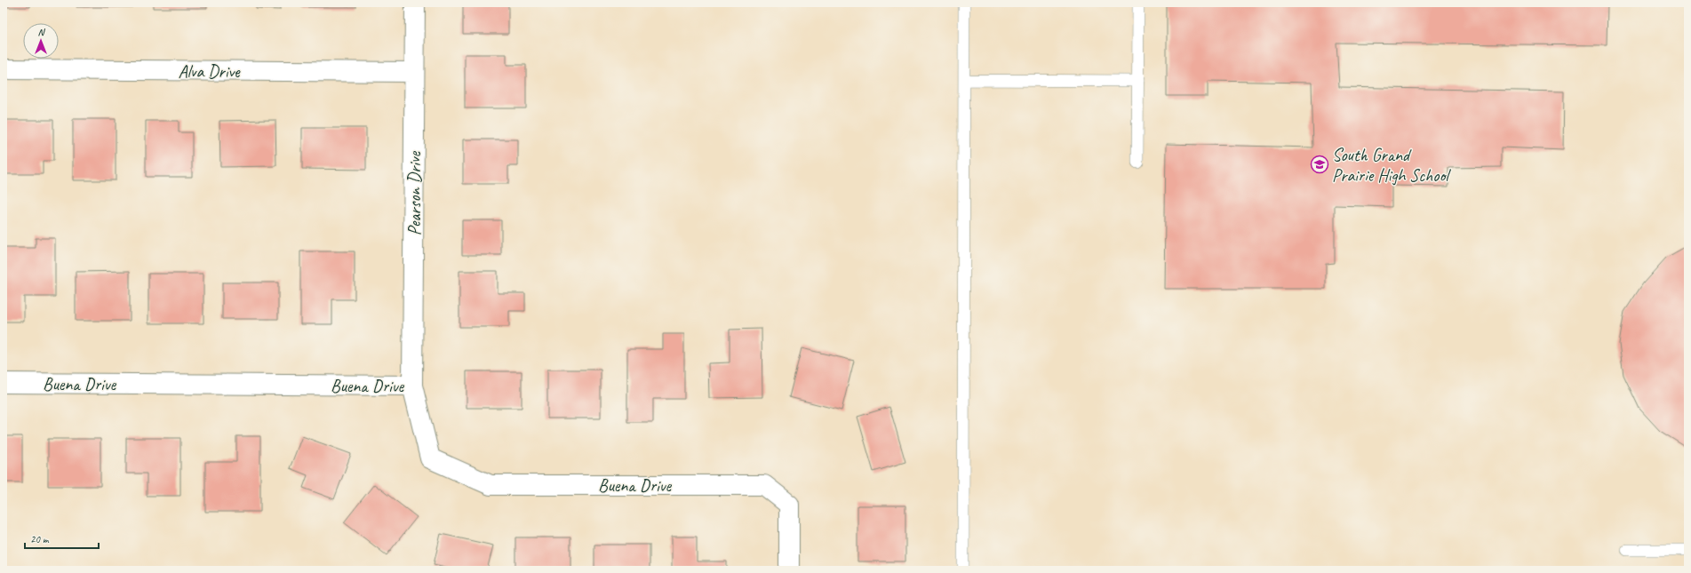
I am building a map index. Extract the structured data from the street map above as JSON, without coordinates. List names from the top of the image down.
{
  "streets": {
    "street": ["Alva Drive", "Pearson Drive", "Buena Drive"]
  },
  "crossings": [
    ["Alva Drive", "Pearson Drive"],
    ["Pearson Drive", "Buena Drive"]
  ],
  "places": {
    "school or university": ["South Grand Prairie High School"]
  },
  "scale_bar": "20 m",
  "north": "top"
}
